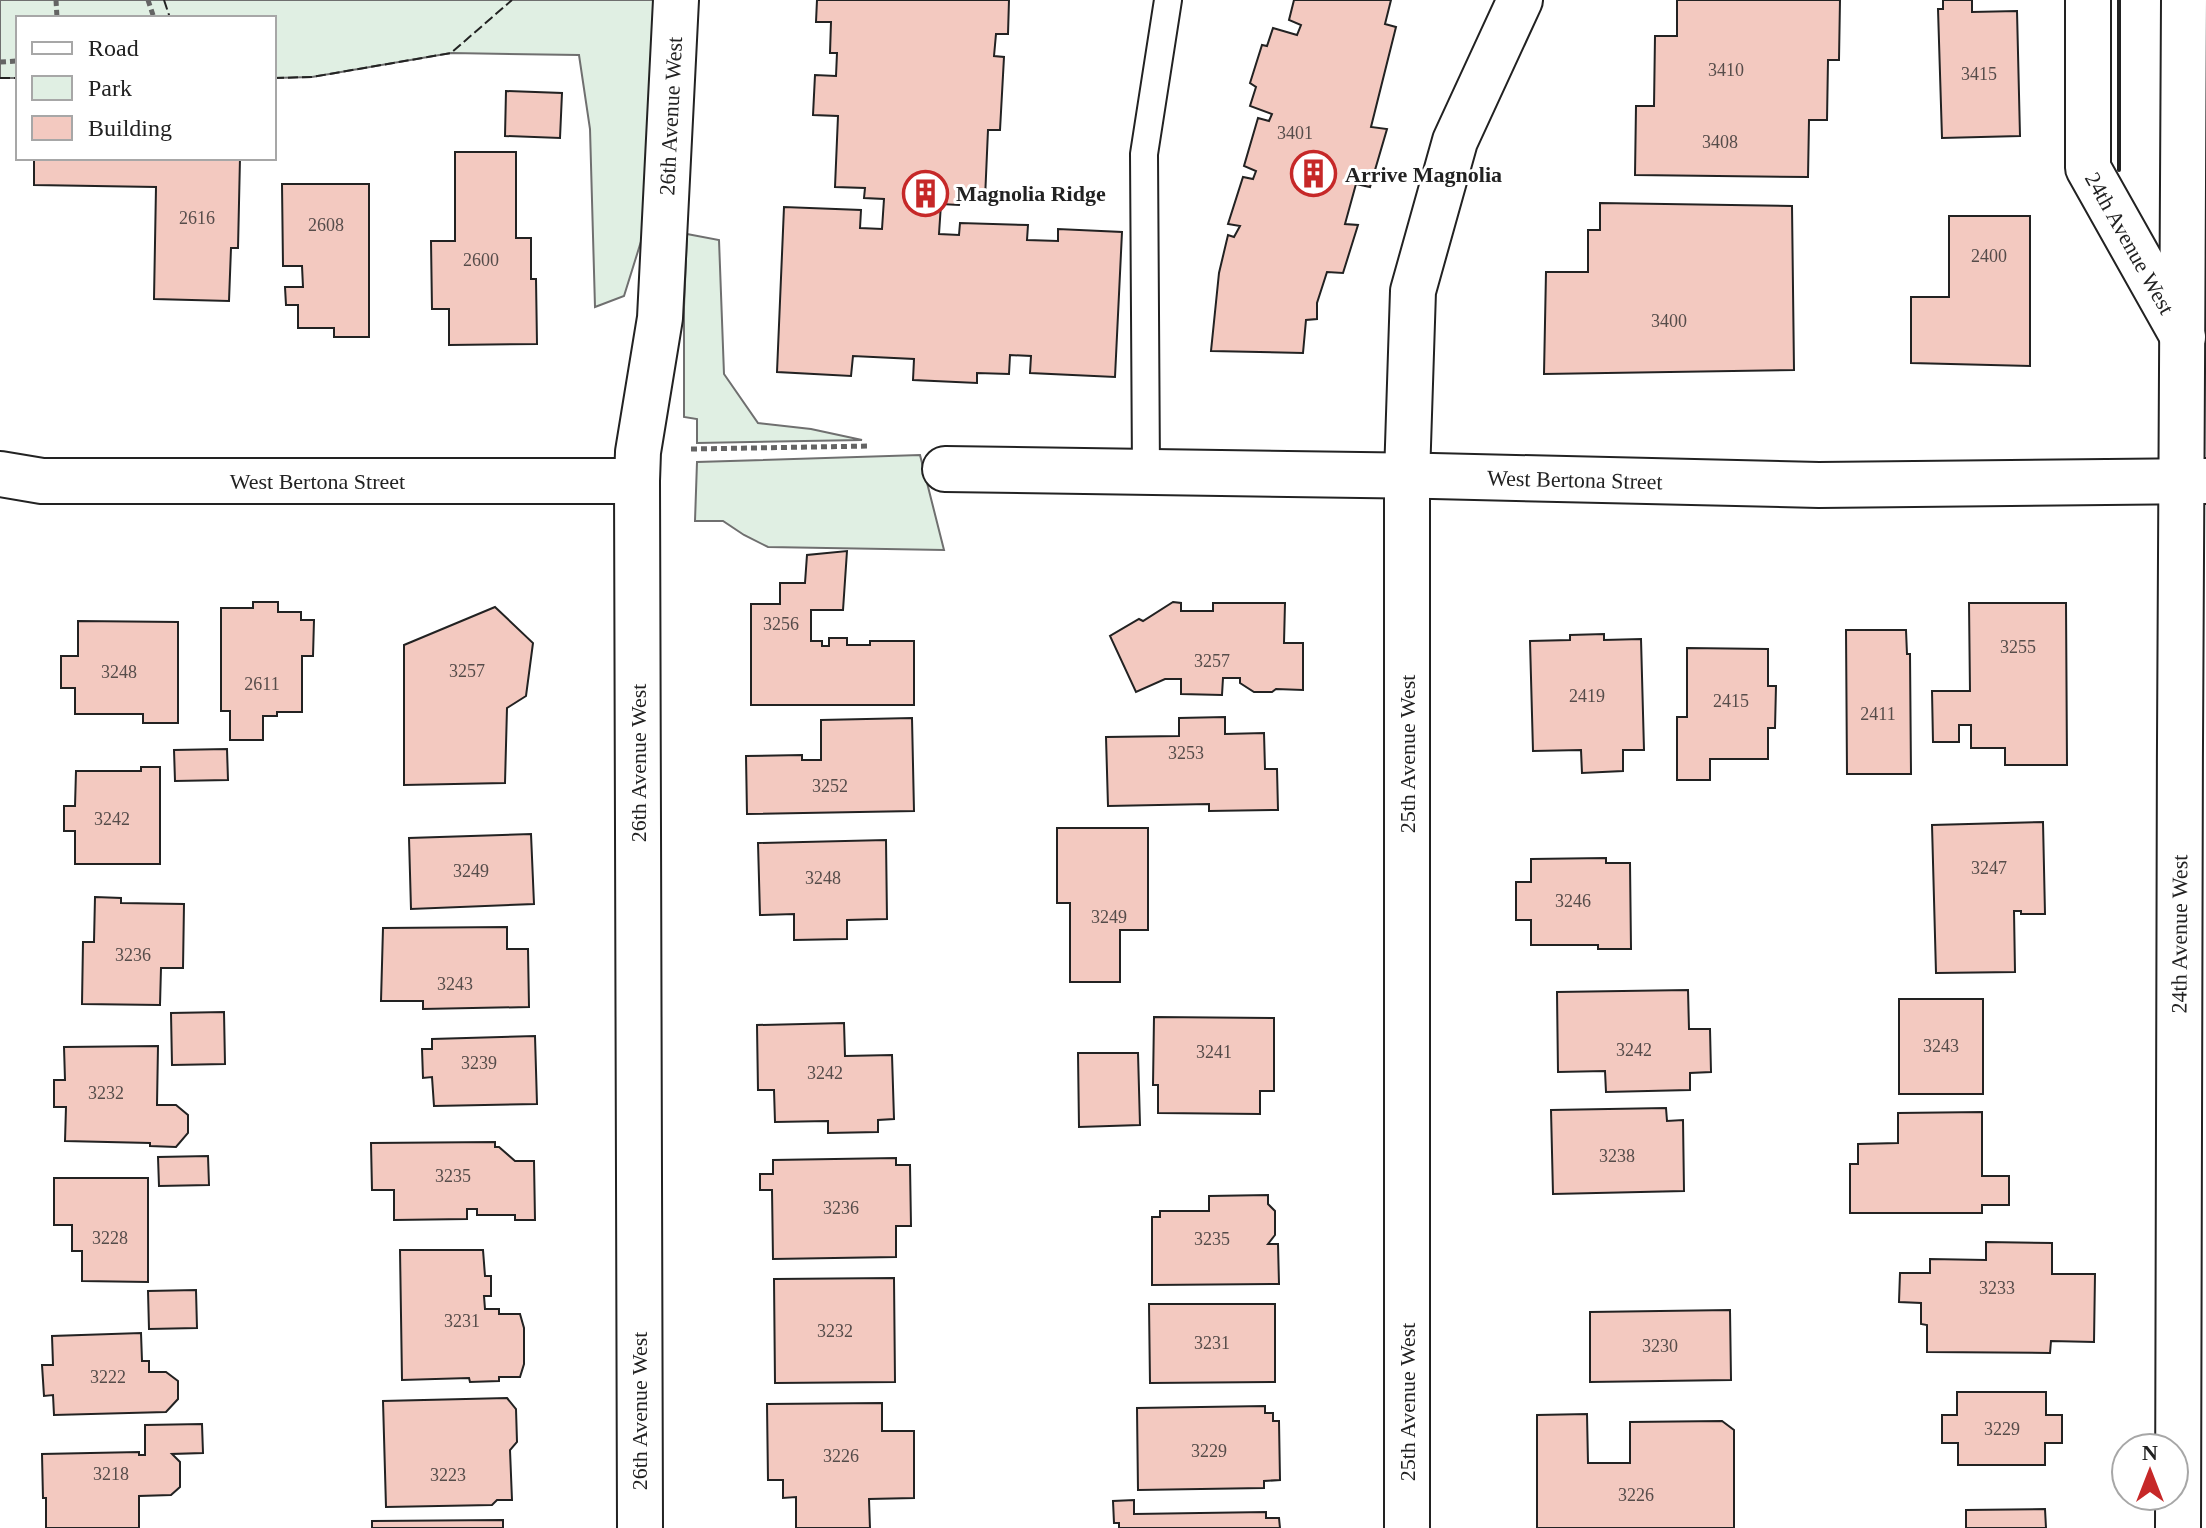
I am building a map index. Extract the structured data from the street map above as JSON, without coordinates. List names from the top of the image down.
{
  "streets": {
    "street": [
      "26th Avenue West",
      "24th Avenue West",
      "West Bertona Street",
      "25th Avenue West"
    ]
  },
  "crossings": [
    ["26th Avenue West", "West Bertona Street"],
    ["24th Avenue West", "West Bertona Street"],
    ["West Bertona Street", "25th Avenue West"]
  ],
  "places": {
    "building": ["Arrive Magnolia", "Magnolia Ridge"]
  },
  "house_numbers": [
    "3410",
    "3415",
    "3401",
    "3408",
    "2616",
    "2608",
    "2400",
    "2600",
    "3400",
    "3256",
    "3255",
    "3257",
    "3257",
    "3248",
    "2611",
    "2419",
    "2415",
    "2411",
    "3253",
    "3252",
    "3242",
    "3247",
    "3249",
    "3248",
    "3246",
    "3249",
    "3236",
    "3243",
    "3243",
    "3242",
    "3241",
    "3239",
    "3242",
    "3232",
    "3238",
    "3235",
    "3236",
    "3228",
    "3235",
    "3233",
    "3231",
    "3232",
    "3231",
    "3230",
    "3222",
    "3229",
    "3229",
    "3226",
    "3218",
    "3223",
    "3226"
  ],
  "legend": ["Road", "Park", "Building"],
  "north": "top"
}
